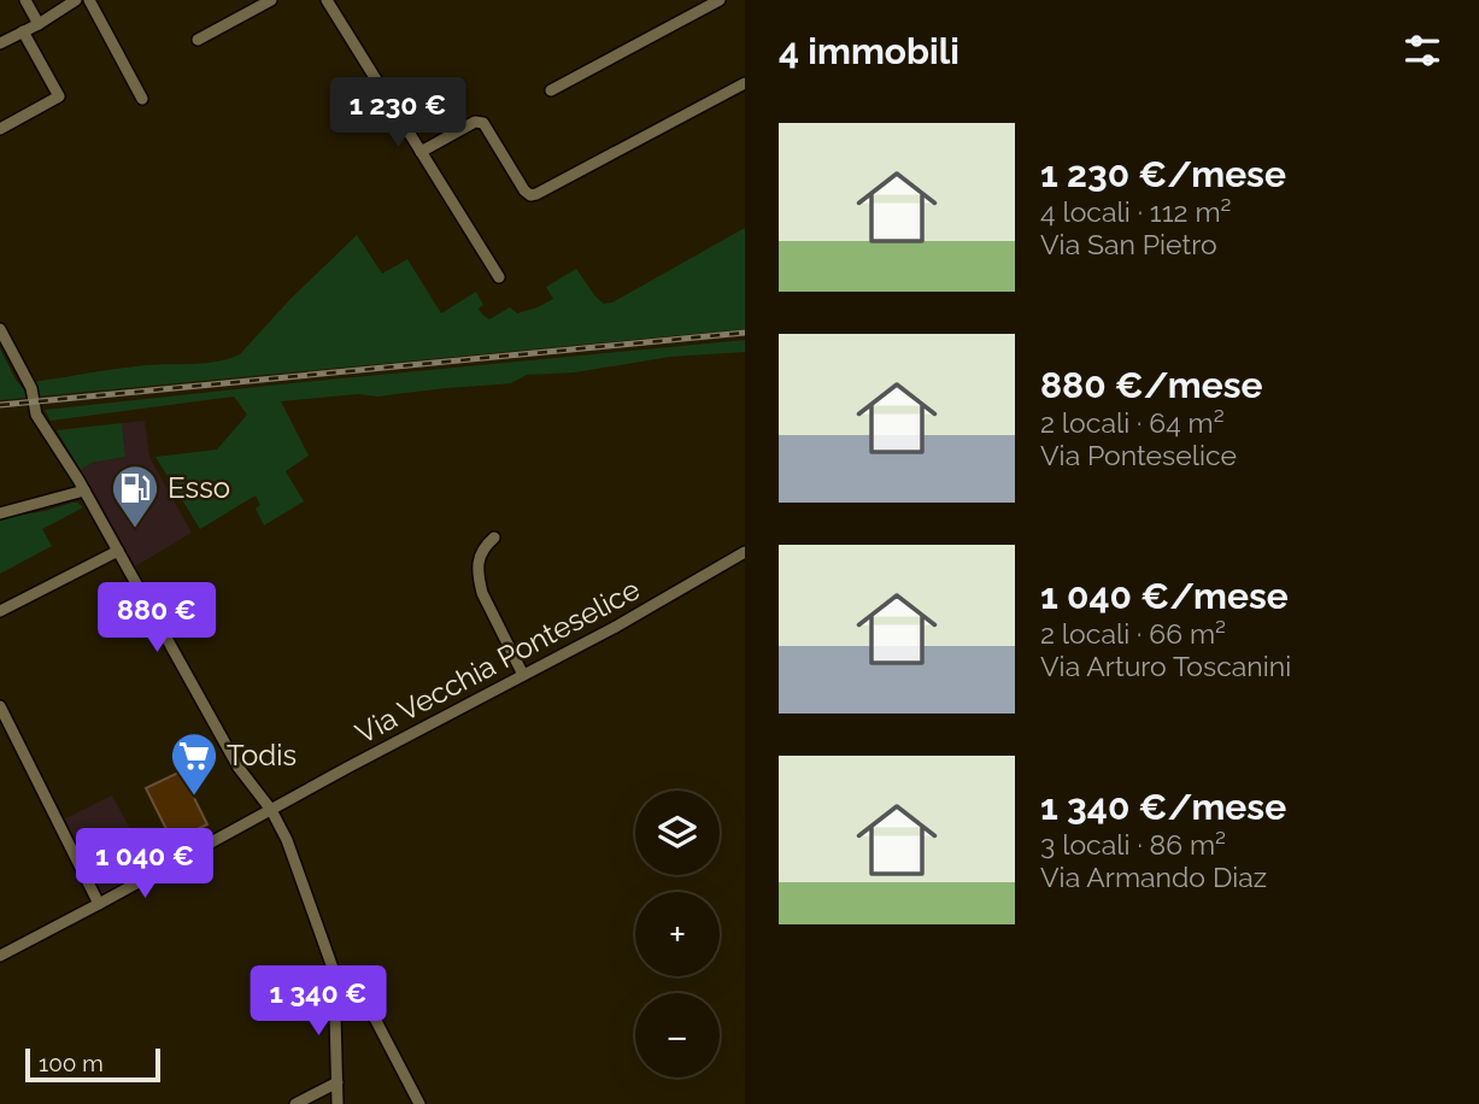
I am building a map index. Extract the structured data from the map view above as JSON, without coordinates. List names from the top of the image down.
{
  "streets": {
    "street": ["Via Vecchia Ponteselice"]
  },
  "places": {
    "fuel station": ["Esso"],
    "supermarket": ["Todis"]
  },
  "scale_bar": "100 m",
  "page": {
    "heading": "4 immobili",
    "price": [
      "1 230 €",
      "880 €",
      "1 040 €",
      "1 340 €"
    ],
    "list": [
      {
        "name": "1 230 €/mese",
        "note": "4 locali · 112 m² · Via San Pietro"
      },
      {
        "name": "880 €/mese",
        "note": "2 locali · 64 m² · Via Ponteselice"
      },
      {
        "name": "1 040 €/mese",
        "note": "2 locali · 66 m² · Via Arturo Toscanini"
      },
      {
        "name": "1 340 €/mese",
        "note": "3 locali · 86 m² · Via Armando Diaz"
      }
    ],
    "map_buttons": ["+", "−"],
    "scale": "100 m"
  }
}
